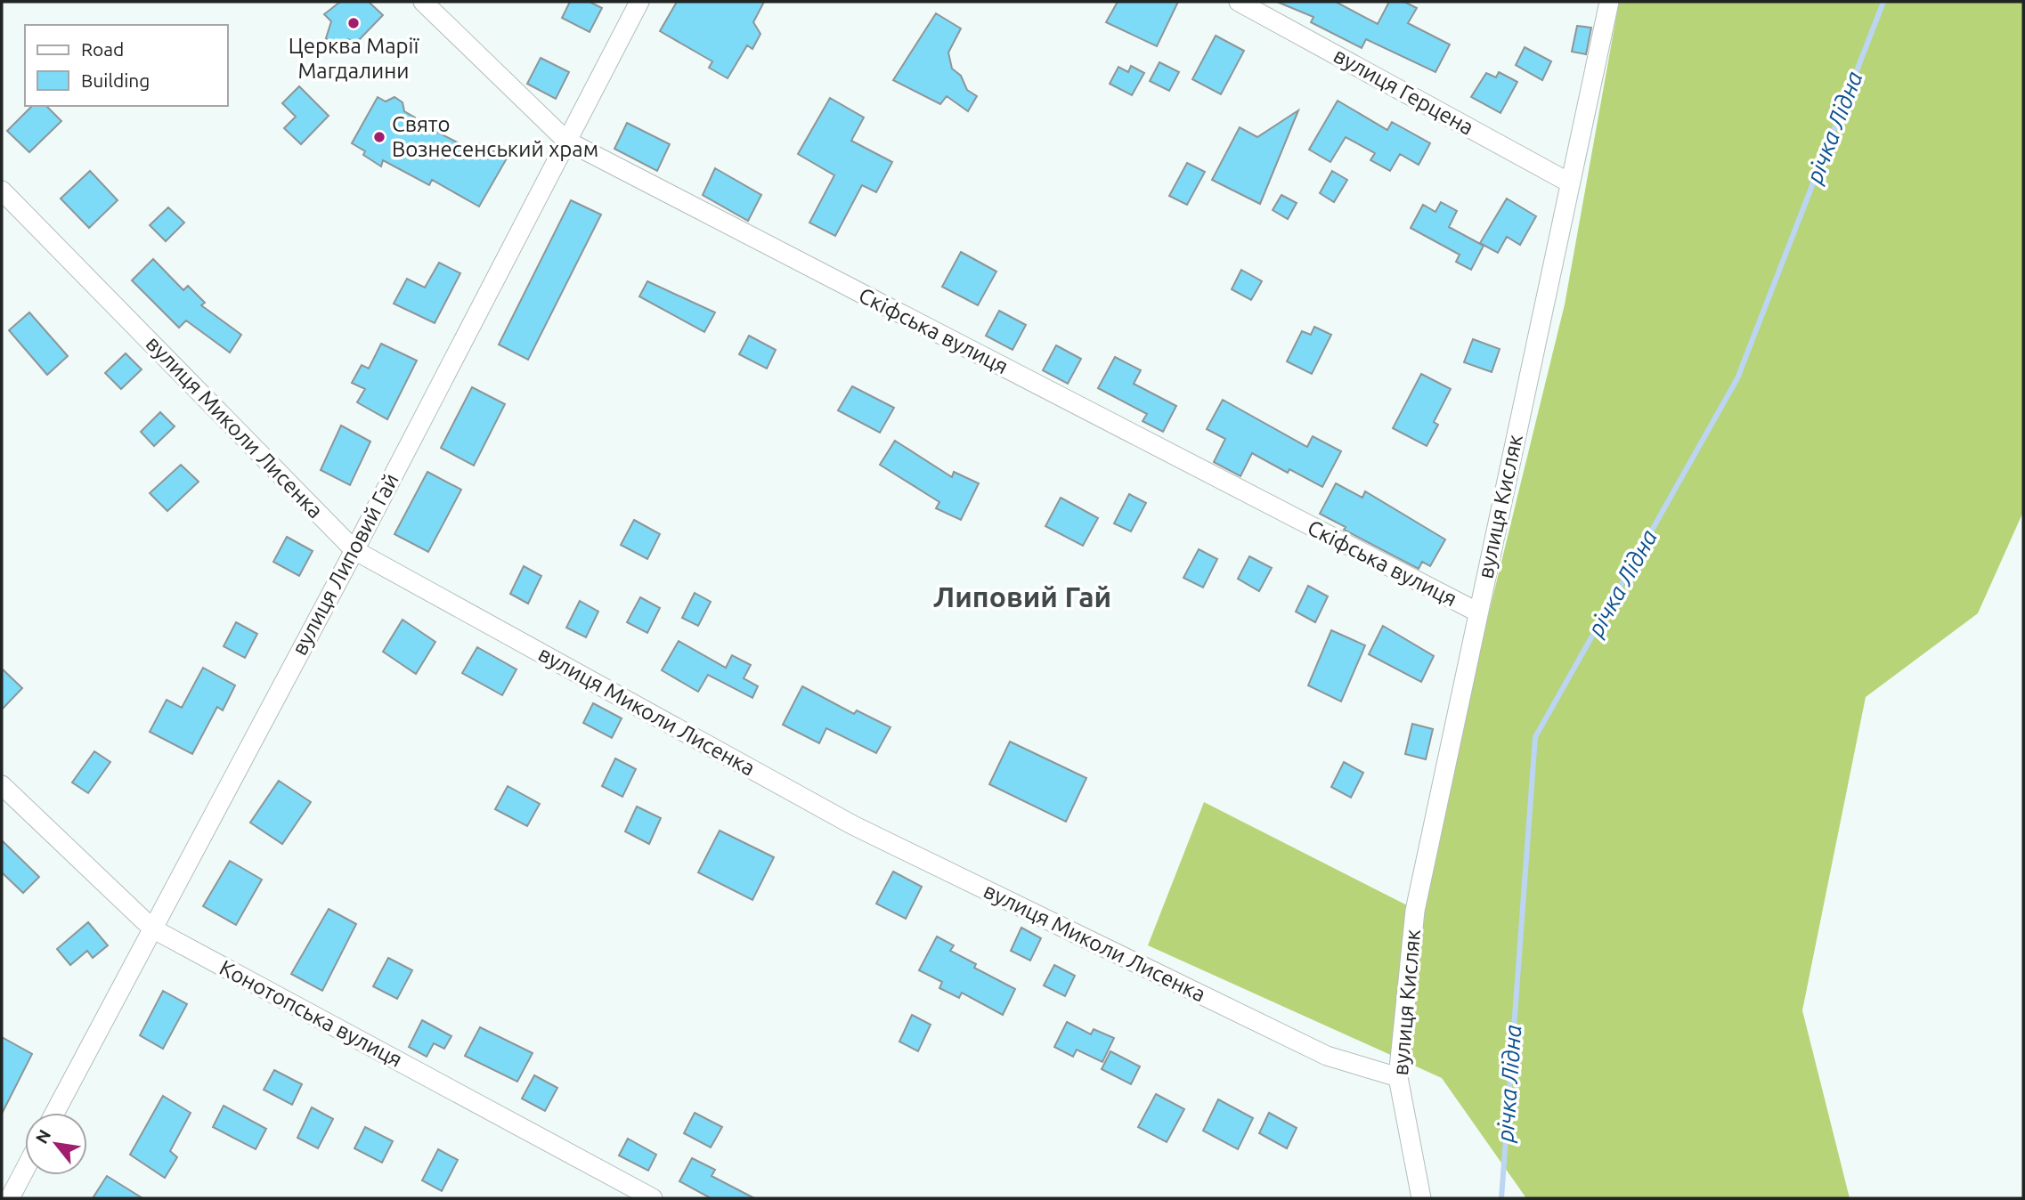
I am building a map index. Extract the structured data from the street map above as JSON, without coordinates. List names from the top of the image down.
{
  "streets": {
    "street": [
      "вулиця Герцена",
      "Скіфська вулиця",
      "вулиця Миколи Лисенка",
      "вулиця Кисляк",
      "вулиця Липовий Гай",
      "Конотопська вулиця"
    ]
  },
  "crossings": [
    ["вулиця Герцена", "вулиця Кисляк"],
    ["Скіфська вулиця", "вулиця Кисляк"],
    ["Скіфська вулиця", "вулиця Липовий Гай"],
    ["вулиця Миколи Лисенка", "вулиця Кисляк"],
    ["вулиця Миколи Лисенка", "вулиця Липовий Гай"],
    ["вулиця Липовий Гай", "Конотопська вулиця"]
  ],
  "districts": ["Липовий Гай"],
  "water": ["річка Лідна"],
  "places": ["Церква Марії Магдалини", "Свято Вознесенський храм"],
  "legend": ["Road", "Building"],
  "north": "top left"
}
